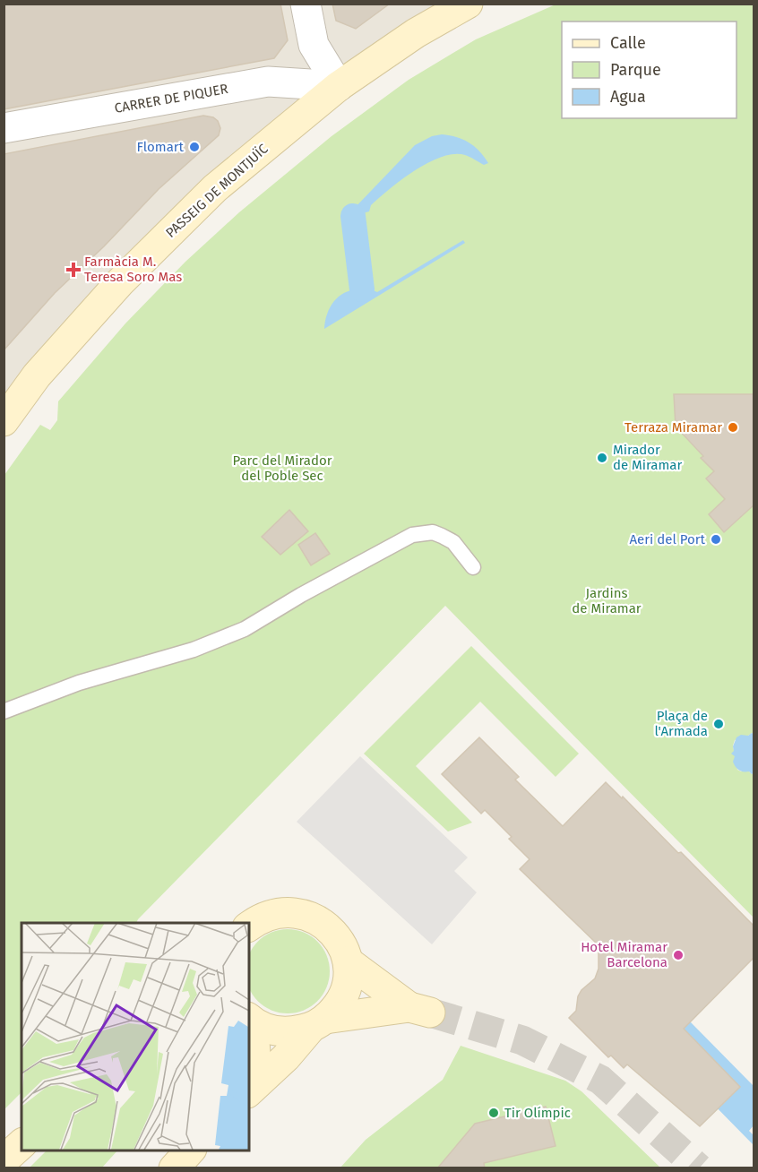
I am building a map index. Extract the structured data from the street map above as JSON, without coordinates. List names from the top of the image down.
{
  "streets": {
    "street": ["CARRER DE PIQUER", "PASSEIG DE MONTJUÏC"]
  },
  "crossings": [
    ["CARRER DE PIQUER", "PASSEIG DE MONTJUÏC"]
  ],
  "parks": ["Parc del Mirador del Poble Sec", "Jardins de Miramar"],
  "places": {
    "other": [
      "Flomart",
      "Terraza Miramar",
      "Mirador de Miramar",
      "Aeri del Port",
      "Plaça de l'Armada",
      "Hotel Miramar Barcelona",
      "Tir Olímpic"
    ],
    "health": ["Farmàcia M. Teresa Soro Mas"]
  },
  "legend": ["Calle", "Parque", "Agua"]
}
